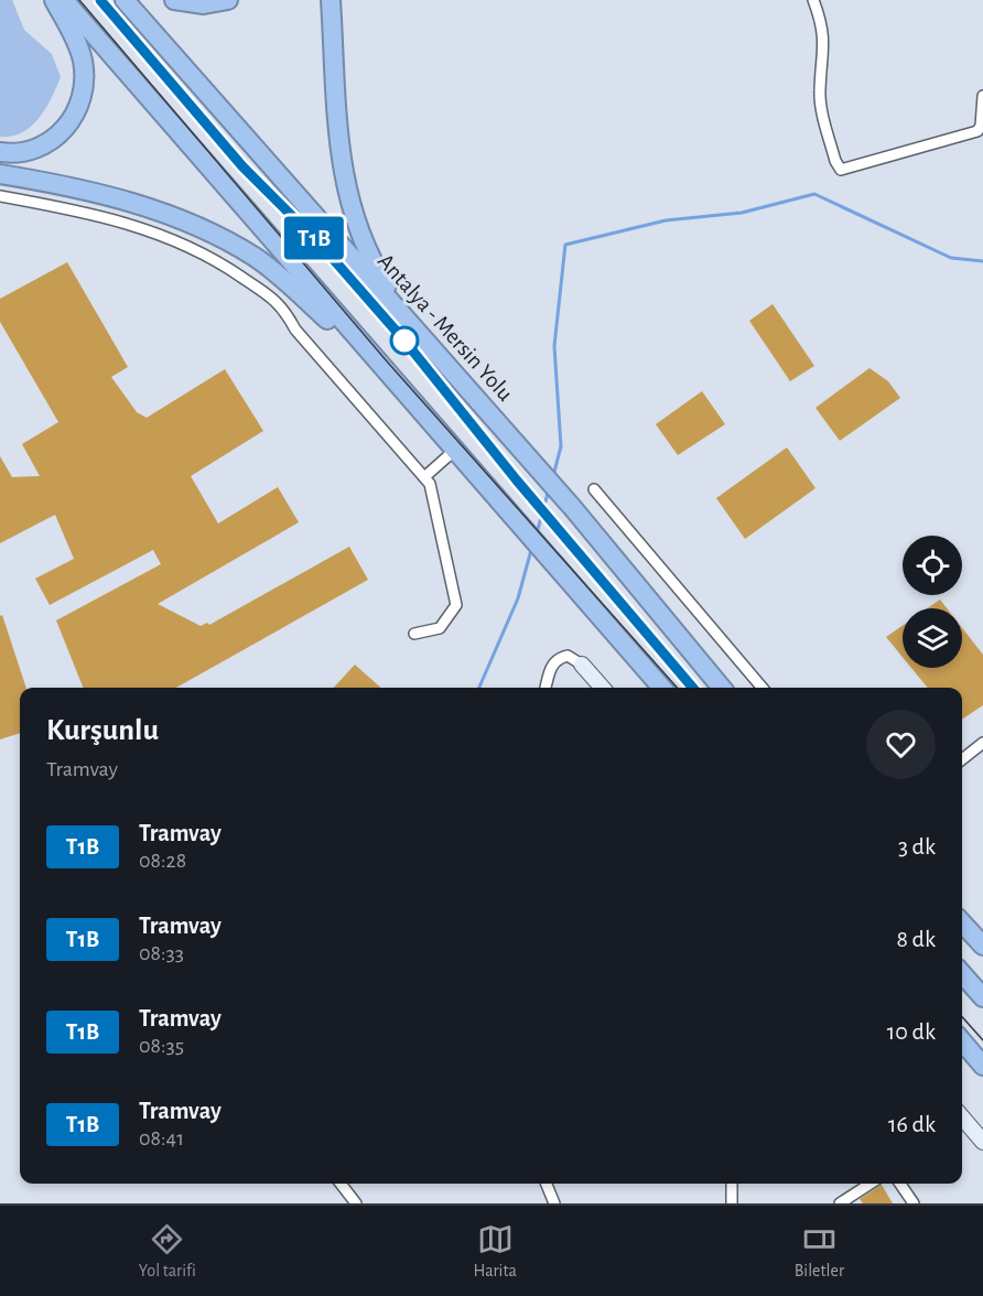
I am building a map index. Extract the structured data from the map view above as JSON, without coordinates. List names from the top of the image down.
{
  "streets": {
    "highway": ["Antalya - Mersin Yolu"]
  },
  "lines": ["tram line T1B"],
  "page": {
    "on_map": "T1B",
    "heading": ["Kurşunlu", "Tramvay"],
    "list": [
      {
        "mark": "T1B",
        "name": "Tramvay",
        "note": "08:28",
        "value": "3 dk"
      },
      {
        "mark": "T1B",
        "name": "Tramvay",
        "note": "08:33",
        "value": "8 dk"
      },
      {
        "mark": "T1B",
        "name": "Tramvay",
        "note": "08:35",
        "value": "10 dk"
      },
      {
        "mark": "T1B",
        "name": "Tramvay",
        "note": "08:41",
        "value": "16 dk"
      }
    ],
    "tabs": ["Yol tarifi", "Harita", "Biletler"]
  }
}
